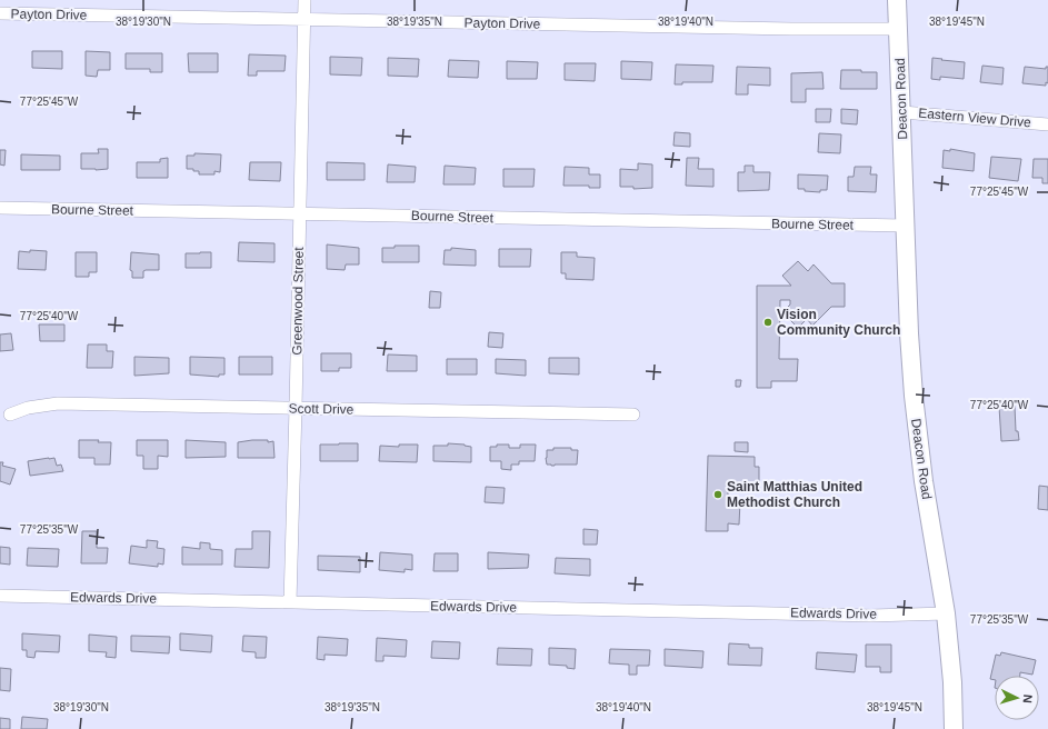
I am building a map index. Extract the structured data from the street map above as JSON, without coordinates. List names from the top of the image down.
{
  "streets": {
    "main road": ["Deacon Road"],
    "street": [
      "Payton Drive",
      "Eastern View Drive",
      "Bourne Street",
      "Greenwood Street",
      "Scott Drive",
      "Edwards Drive"
    ]
  },
  "crossings": [
    ["Payton Drive", "Deacon Road"],
    ["Payton Drive", "Greenwood Street"],
    ["Deacon Road", "Eastern View Drive"],
    ["Deacon Road", "Bourne Street"],
    ["Deacon Road", "Edwards Drive"],
    ["Bourne Street", "Greenwood Street"],
    ["Greenwood Street", "Scott Drive"],
    ["Greenwood Street", "Edwards Drive"]
  ],
  "places": ["Vision Community Church", "Saint Matthias United Methodist Church"],
  "north": "right",
  "coordinates": [
    "38°19'30\"N",
    "38°19'35\"N",
    "38°19'40\"N",
    "38°19'45\"N",
    "77°25'45\"W",
    "77°25'40\"W",
    "77°25'35\"W"
  ]
}
